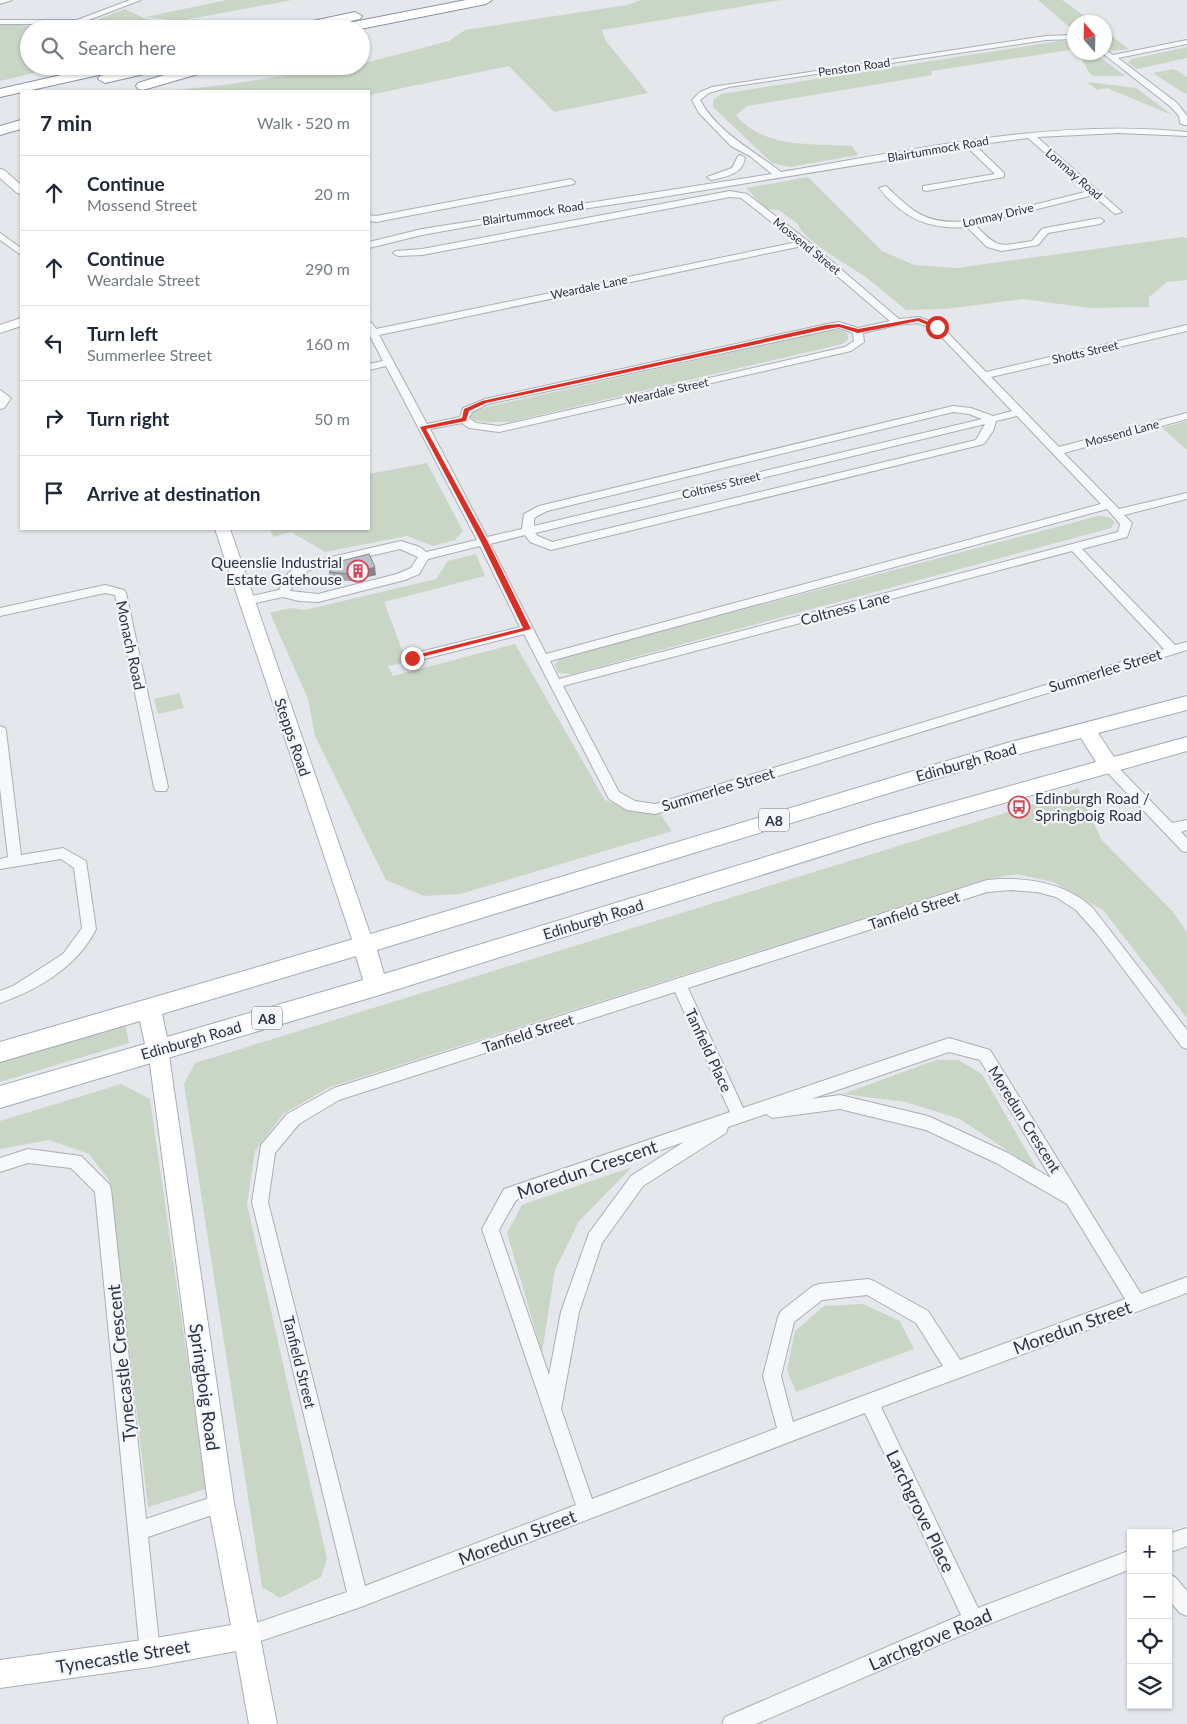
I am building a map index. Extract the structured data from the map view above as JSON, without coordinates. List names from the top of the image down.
{
  "streets": {
    "main road": [
      "Stepps Road",
      "Edinburgh Road",
      "A8",
      "Springboig Road",
      "Tynecastle Street"
    ],
    "street": [
      "Penston Road",
      "Blairtummock Road",
      "Lonmay Road",
      "Lonmay Drive",
      "Mossend Street",
      "Weardale Lane",
      "Shotts Street",
      "Weardale Street",
      "Mossend Lane",
      "Coltness Street",
      "Coltness Lane",
      "Monach Road",
      "Summerlee Street",
      "Tanfield Street",
      "Tanfield Place",
      "Moredun Crescent",
      "Moredun Street",
      "Tynecastle Crescent",
      "Larchgrove Place",
      "Larchgrove Road"
    ]
  },
  "crossings": [
    ["Penston Road", "Blairtummock Road"],
    ["Blairtummock Road", "Lonmay Road"],
    ["Lonmay Road", "Lonmay Drive"],
    ["Mossend Street", "Weardale Lane"],
    ["Mossend Street", "Weardale Street"],
    ["Weardale Lane", "Summerlee Street"],
    ["Coltness Street", "Summerlee Street"],
    ["Coltness Lane", "Summerlee Street"],
    ["Stepps Road", "Edinburgh Road"],
    ["Edinburgh Road", "Springboig Road"],
    ["Tanfield Street", "Tanfield Place"],
    ["Tanfield Street", "Moredun Street"],
    ["Tanfield Place", "Moredun Crescent"],
    ["Moredun Crescent", "Moredun Street"],
    ["Moredun Street", "Springboig Road"],
    ["Moredun Street", "Larchgrove Place"],
    ["Moredun Street", "Tynecastle Street"],
    ["Tynecastle Crescent", "Tynecastle Street"],
    ["Springboig Road", "Tynecastle Street"],
    ["Larchgrove Place", "Larchgrove Road"]
  ],
  "places": {
    "building": ["Queenslie Industrial Estate Gatehouse"],
    "bus stop": ["Edinburgh Road / Springboig Road"]
  },
  "north": "top",
  "page": {
    "search": "Search here",
    "heading": ["7 min", "Walk · 520 m"],
    "list": [
      ["Continue", "Mossend Street", "20 m"],
      ["Continue", "Weardale Street", "290 m"],
      ["Turn left", "Summerlee Street", "160 m"],
      ["Turn right", "50 m"],
      "Arrive at destination"
    ],
    "map_buttons": ["+", "−"]
  }
}
